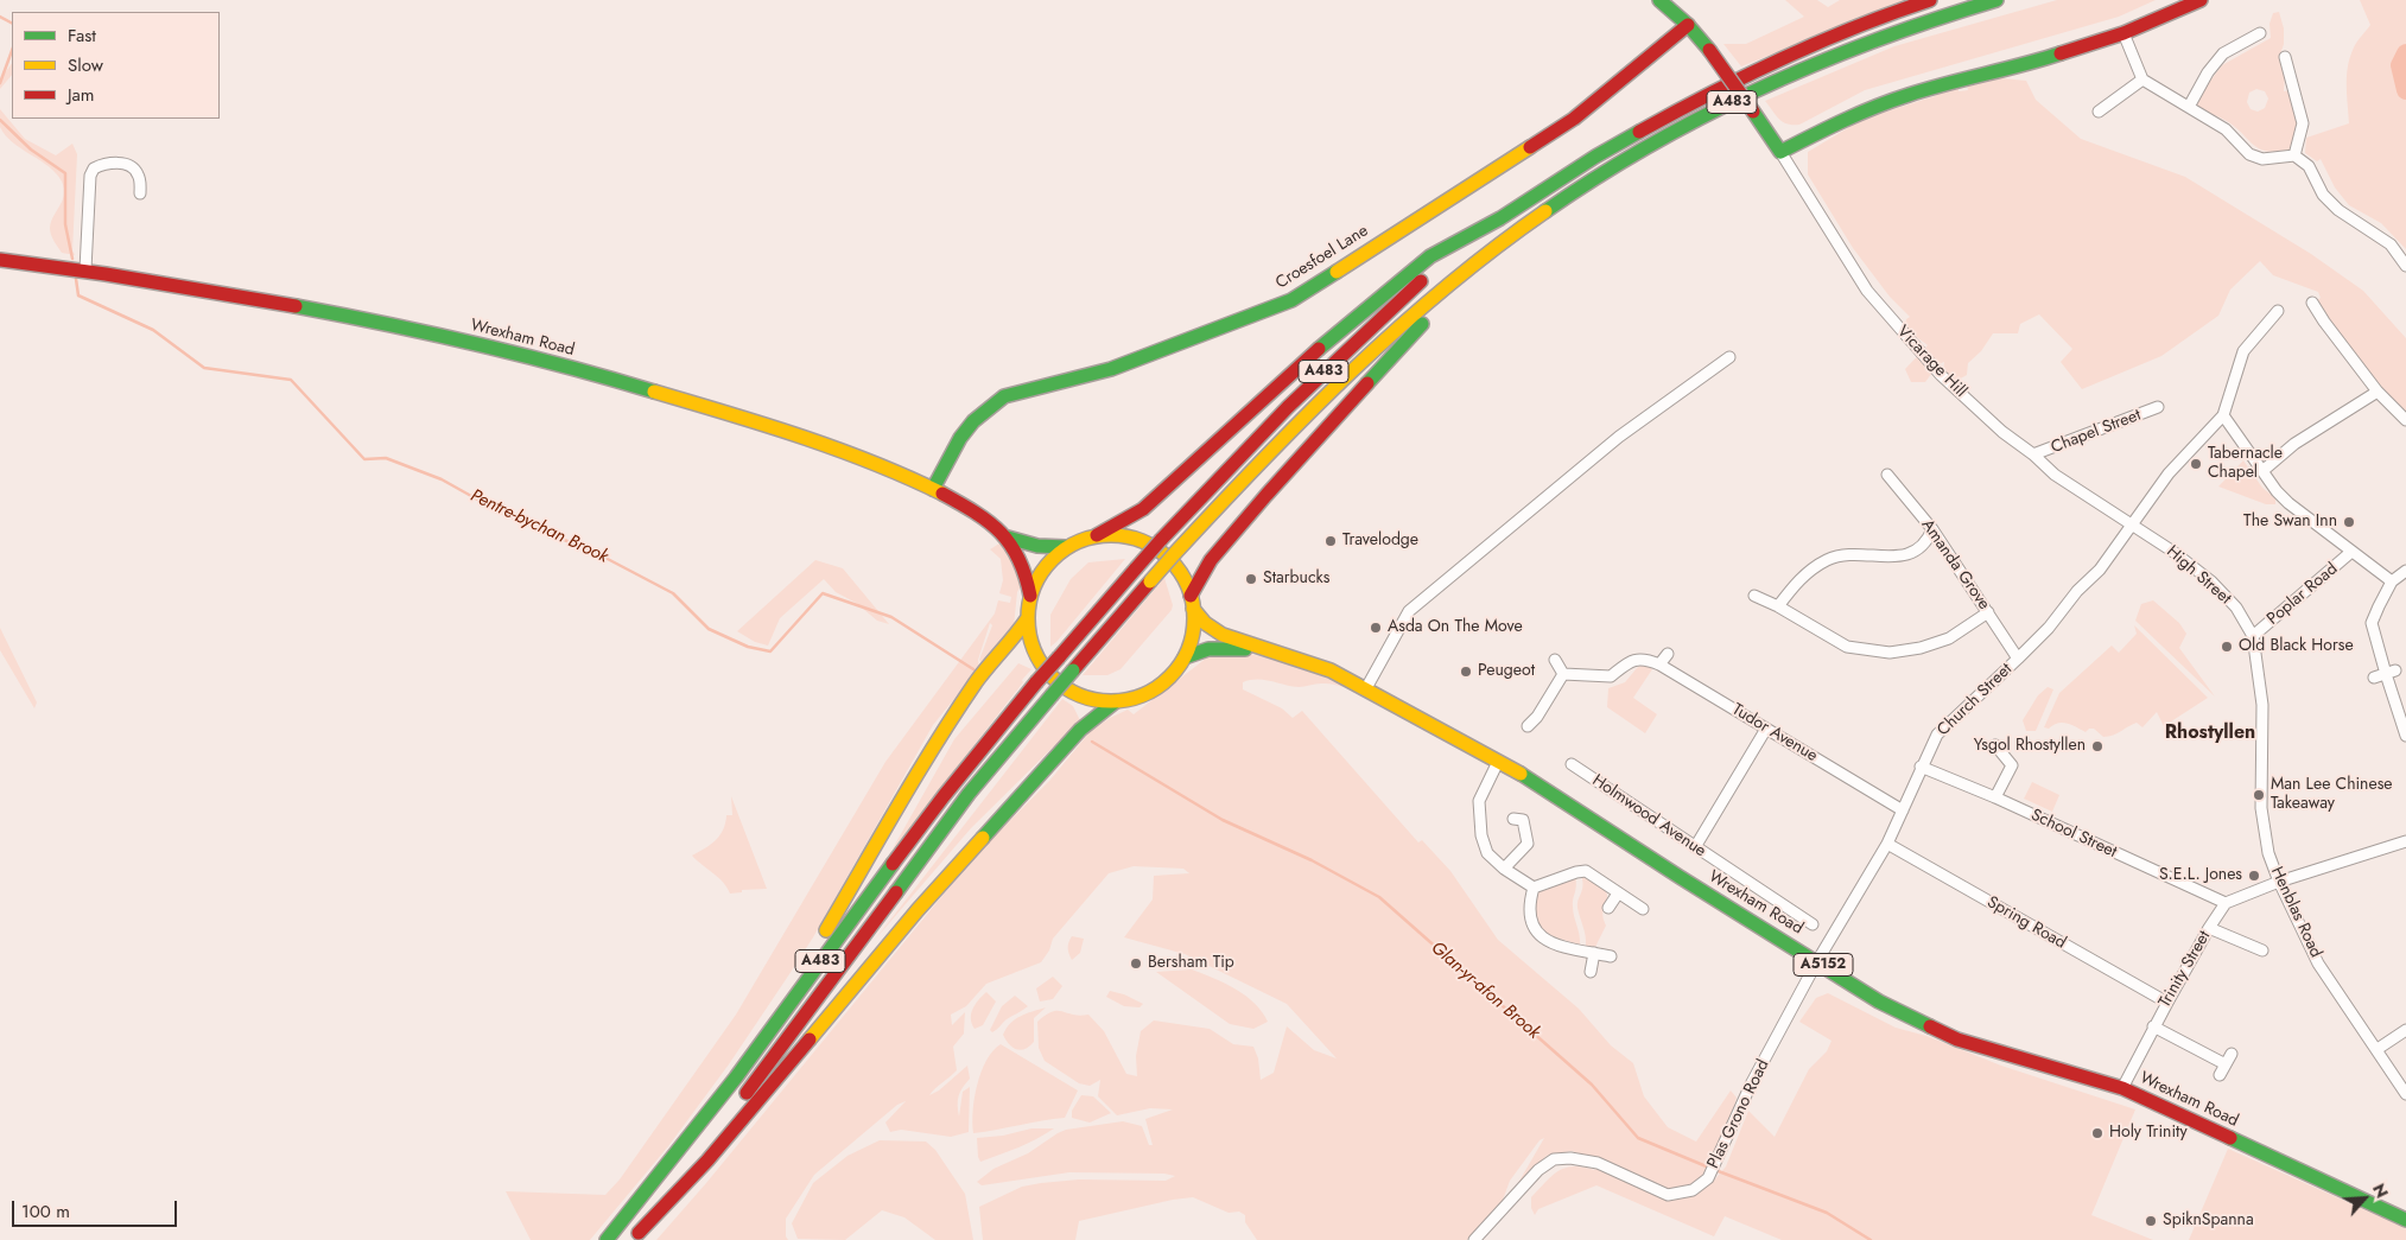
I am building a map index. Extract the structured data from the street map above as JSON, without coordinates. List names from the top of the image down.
{
  "streets": {
    "main road": [
      "A483",
      "Croesfoel Lane",
      "Wrexham Road",
      "A5152"
    ],
    "street": [
      "Vicarage Hill",
      "Chapel Street",
      "Amanda Grove",
      "High Street",
      "Poplar Road",
      "Church Street",
      "Tudor Avenue",
      "Holmwood Avenue",
      "School Street",
      "Henblas Road",
      "Spring Road",
      "Trinity Street",
      "Plas Grono Road"
    ]
  },
  "crossings": [
    ["Croesfoel Lane", "Wrexham Road"],
    ["Wrexham Road", "Church Street"],
    ["Wrexham Road", "Trinity Street"],
    ["Wrexham Road", "Plas Grono Road"],
    ["Vicarage Hill", "Chapel Street"],
    ["Vicarage Hill", "High Street"],
    ["Vicarage Hill", "Church Street"],
    ["Amanda Grove", "Church Street"],
    ["High Street", "Poplar Road"],
    ["High Street", "Church Street"],
    ["High Street", "Henblas Road"],
    ["Poplar Road", "Henblas Road"],
    ["Church Street", "Tudor Avenue"],
    ["Church Street", "School Street"],
    ["Church Street", "Spring Road"],
    ["Church Street", "Plas Grono Road"],
    ["School Street", "Trinity Street"],
    ["Spring Road", "Trinity Street"]
  ],
  "districts": ["Rhostyllen"],
  "water": ["Pentre-bychan Brook", "Glan-yr-afon Brook"],
  "places": [
    "Tabernacle Chapel",
    "The Swan Inn",
    "Travelodge",
    "Starbucks",
    "Asda On The Move",
    "Old Black Horse",
    "Peugeot",
    "Ysgol Rhostyllen",
    "Man Lee Chinese Takeaway",
    "S.E.L. Jones",
    "Bersham Tip",
    "Holy Trinity",
    "SpiknSpanna"
  ],
  "legend": ["Fast", "Slow", "Jam"],
  "scale_bar": "100 m",
  "north": "top right"
}
